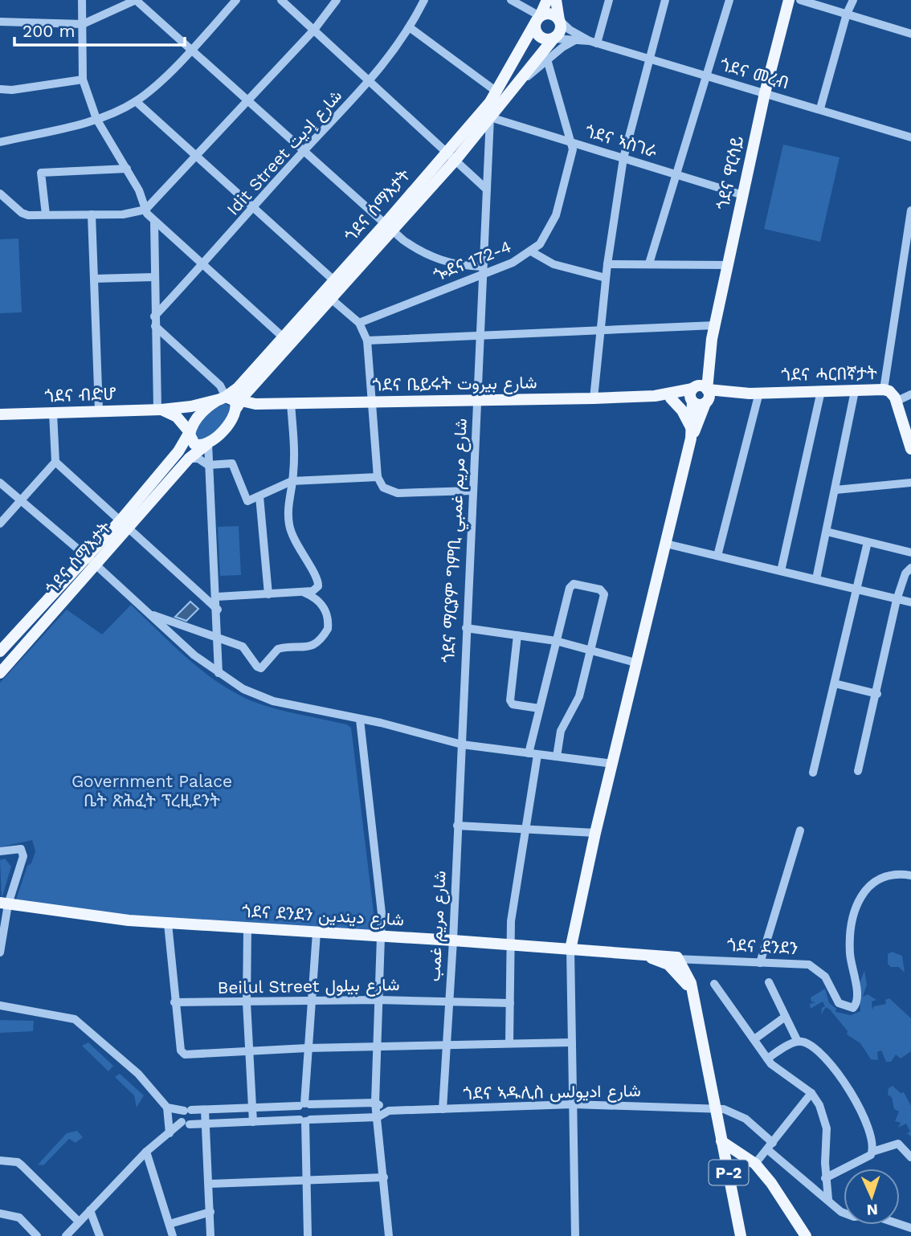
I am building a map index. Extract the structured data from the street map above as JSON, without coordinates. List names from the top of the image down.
{
  "streets": {
    "main road": [
      "ጎደና ዋርሳይ",
      "ጎደና ሰማእታት",
      "ጎደና ሓርበኛታት",
      "ጎደና ቤይሩት شارع بيروت",
      "ጎደና ብድሆ",
      "ጎደና ደንደን شارع ديندين",
      "P-2"
    ],
    "street": [
      "ጎደና መረብ",
      "ጎደና ኣስገራ",
      "Idit Street شارع إديت",
      "ጐደና 172-4",
      "ጎደና ማርያም ግምቢ شارع مريم غمبي",
      "شارع مريم غمب",
      "ጎደና ደንደን",
      "Beilul Street شارع بيلول",
      "ጎደና ኣዱሊስ شارع اديولس"
    ]
  },
  "crossings": [
    ["ጎደና መረብ", "ጎደና ዋርሳይ"],
    ["ጎደና ኣስገራ", "ጎደና ዋርሳይ"],
    ["ጎደና ኣስገራ", "ጎደና ሰማእታት"],
    ["ጎደና ኣስገራ", "ጐደና 172-4"],
    ["ጎደና ኣስገራ", "ጎደና ማርያም ግምቢ شارع مريم غمبي"],
    ["ጎደና ዋርሳይ", "ጎደና ሓርበኛታት"],
    ["ጎደና ዋርሳይ", "ጎደና ደንደን شارع ديندين"],
    ["ጎደና ሰማእታት", "ጎደና ቤይሩት شارع بيروت"],
    ["ጎደና ሰማእታት", "ጎደና ብድሆ"],
    ["ጎደና ሰማእታት", "ጎደና ማርያም ግምቢ شارع مريم غمبي"],
    ["ጐደና 172-4", "ጎደና ማርያም ግምቢ شارع مريم غمبي"],
    ["ጎደና ሓርበኛታት", "ጎደና ቤይሩት شارع بيروت"],
    ["ጎደና ቤይሩት شارع بيروت", "ጎደና ብድሆ"],
    ["ጎደና ቤይሩት شارع بيروت", "ጎደና ማርያም ግምቢ شارع مريم غمبي"],
    ["ጎደና ማርያም ግምቢ شارع مريم غمبي", "شارع مريم غمب"],
    ["ጎደና ደንደን شارع ديندين", "شارع مريم غمب"],
    ["ጎደና ደንደን شارع ديندين", "ጎደና ደንደን"],
    ["شارع مريم غمب", "Beilul Street شارع بيلول"],
    ["شارع مريم غمب", "ጎደና ኣዱሊስ شارع اديولس"],
    ["ጎደና ኣዱሊስ شارع اديولس", "P-2"]
  ],
  "parks": ["Government Palace ቤት ጽሕፈት ፕረዚደንት"],
  "scale_bar": "200 m",
  "north": "bottom"
}
